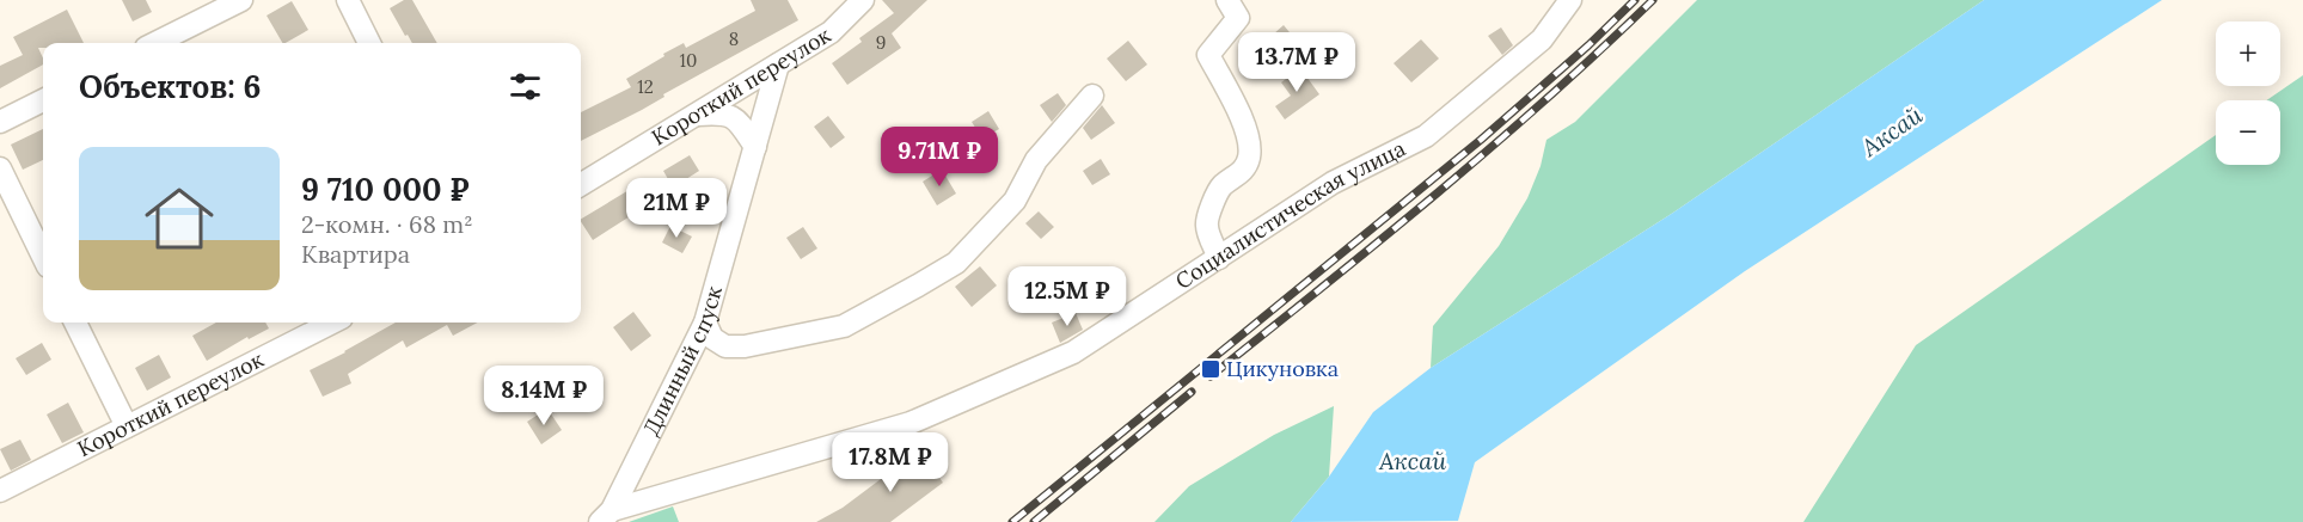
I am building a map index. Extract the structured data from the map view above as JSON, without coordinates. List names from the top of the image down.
{
  "streets": {
    "street": ["Короткий переулок", "Социалистическая улица", "Длинный спуск"]
  },
  "crossings": [
    ["Короткий переулок", "Длинный спуск"],
    ["Социалистическая улица", "Длинный спуск"]
  ],
  "water": ["Аксай"],
  "places": {
    "transit": ["Цикуновка"]
  },
  "house_numbers": [
    "8",
    "9",
    "10",
    "12"
  ],
  "page": {
    "map_buttons": ["+", "−"],
    "price": [
      "13.7M ₽",
      "9.71M ₽",
      "21M ₽",
      "12.5M ₽",
      "8.14M ₽",
      "17.8M ₽"
    ],
    "heading": "Объектов: 6",
    "list": [
      {
        "name": "9 710 000 ₽",
        "note": "2-комн. · 68 m² · Квартира"
      }
    ]
  }
}
